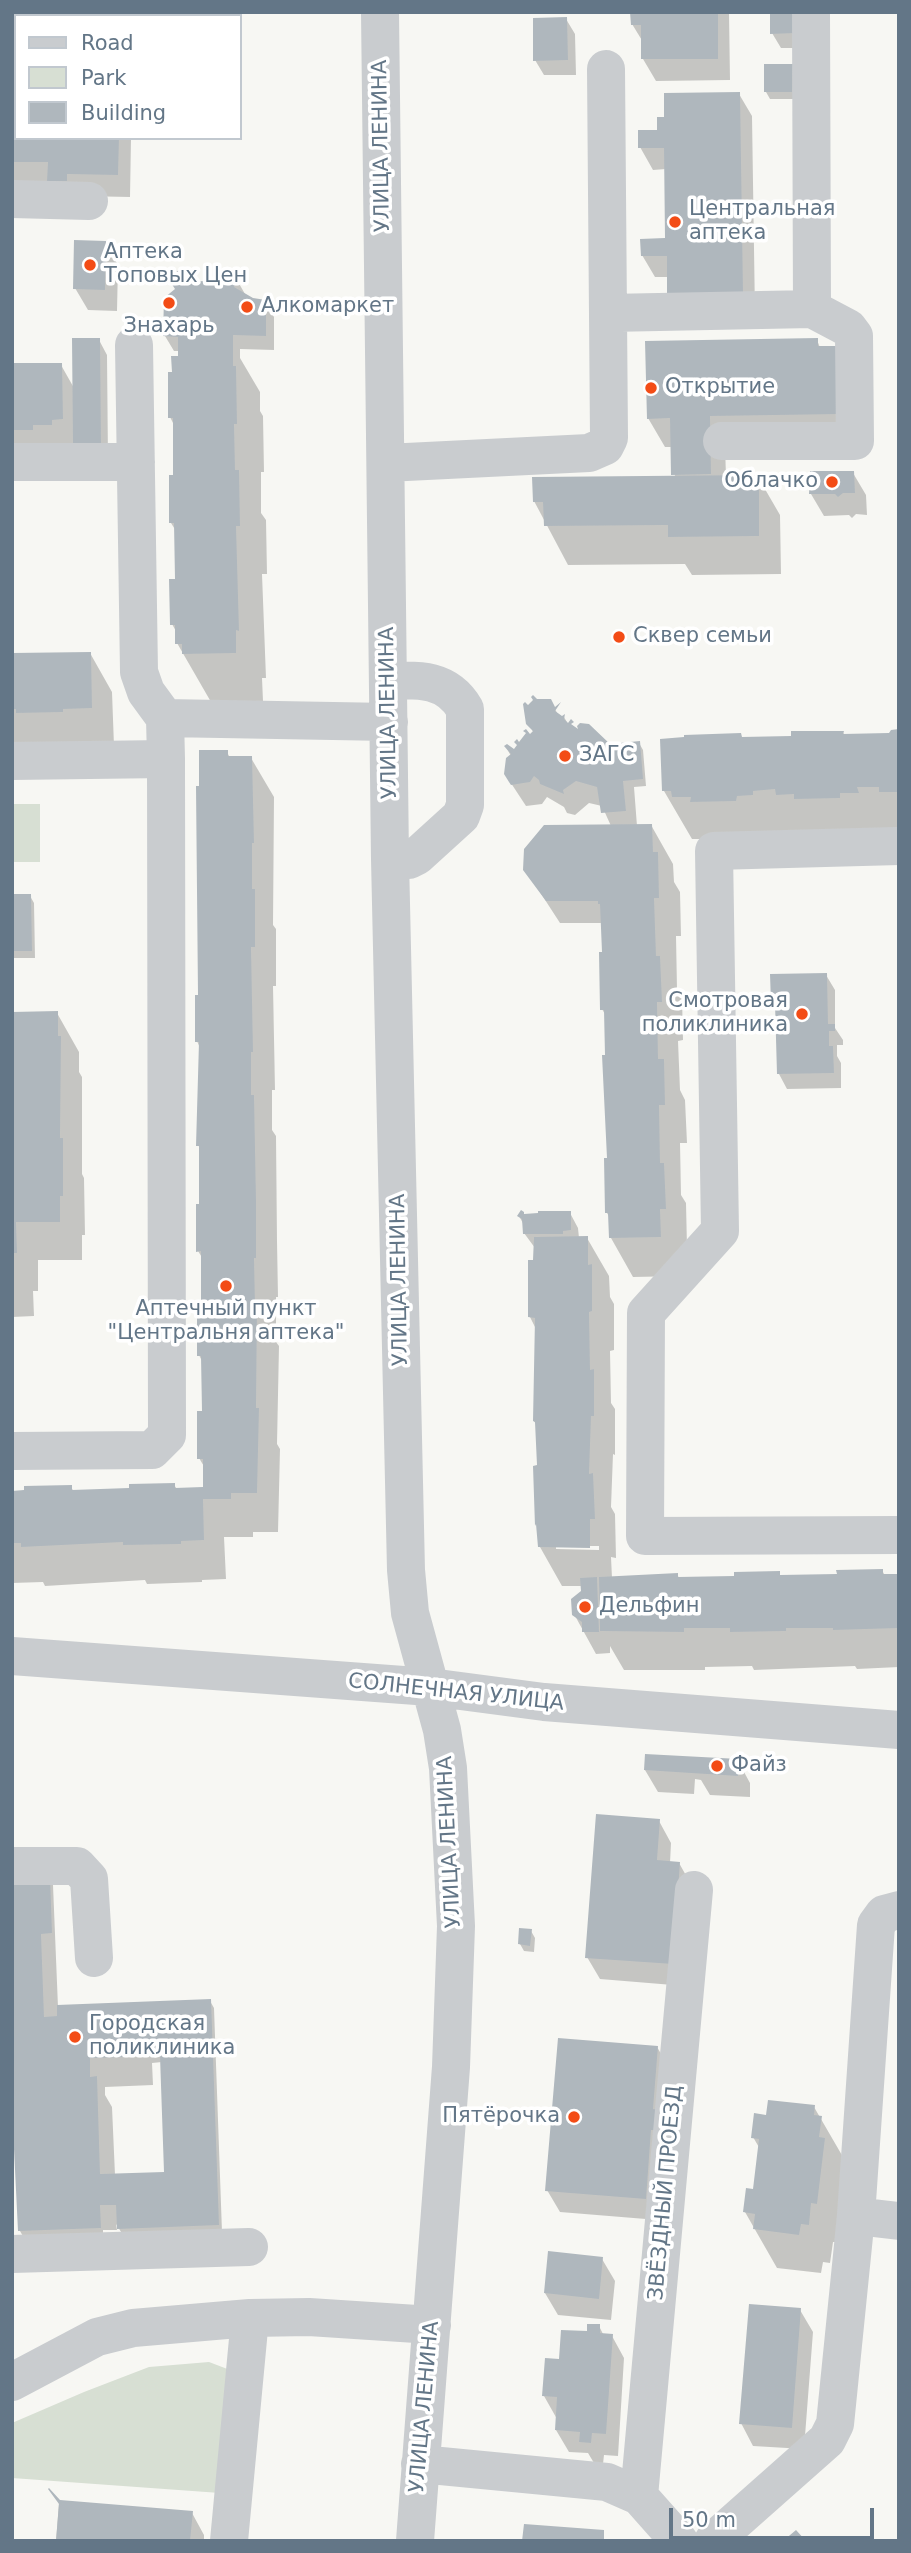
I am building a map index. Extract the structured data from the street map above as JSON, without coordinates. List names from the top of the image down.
{
  "streets": {
    "street": ["УЛИЦА ЛЕНИНА", "СОЛНЕЧНАЯ УЛИЦА", "ЗВЁЗДНЫЙ ПРОЕЗД"]
  },
  "crossings": [
    ["УЛИЦА ЛЕНИНА", "СОЛНЕЧНАЯ УЛИЦА"]
  ],
  "places": [
    "Центральная аптека",
    "Аптека Топовых Цен",
    "Знахарь",
    "Алкомаркет",
    "Открытие",
    "Облачко",
    "Сквер семьи",
    "ЗАГС",
    "Смотровая поликлиника",
    "Аптечный пункт \"Центральня аптека\"",
    "Дельфин",
    "Файз",
    "Городская поликлиника",
    "Пятёрочка"
  ],
  "legend": ["Road", "Park", "Building"],
  "scale_bar": "50 m"
}
